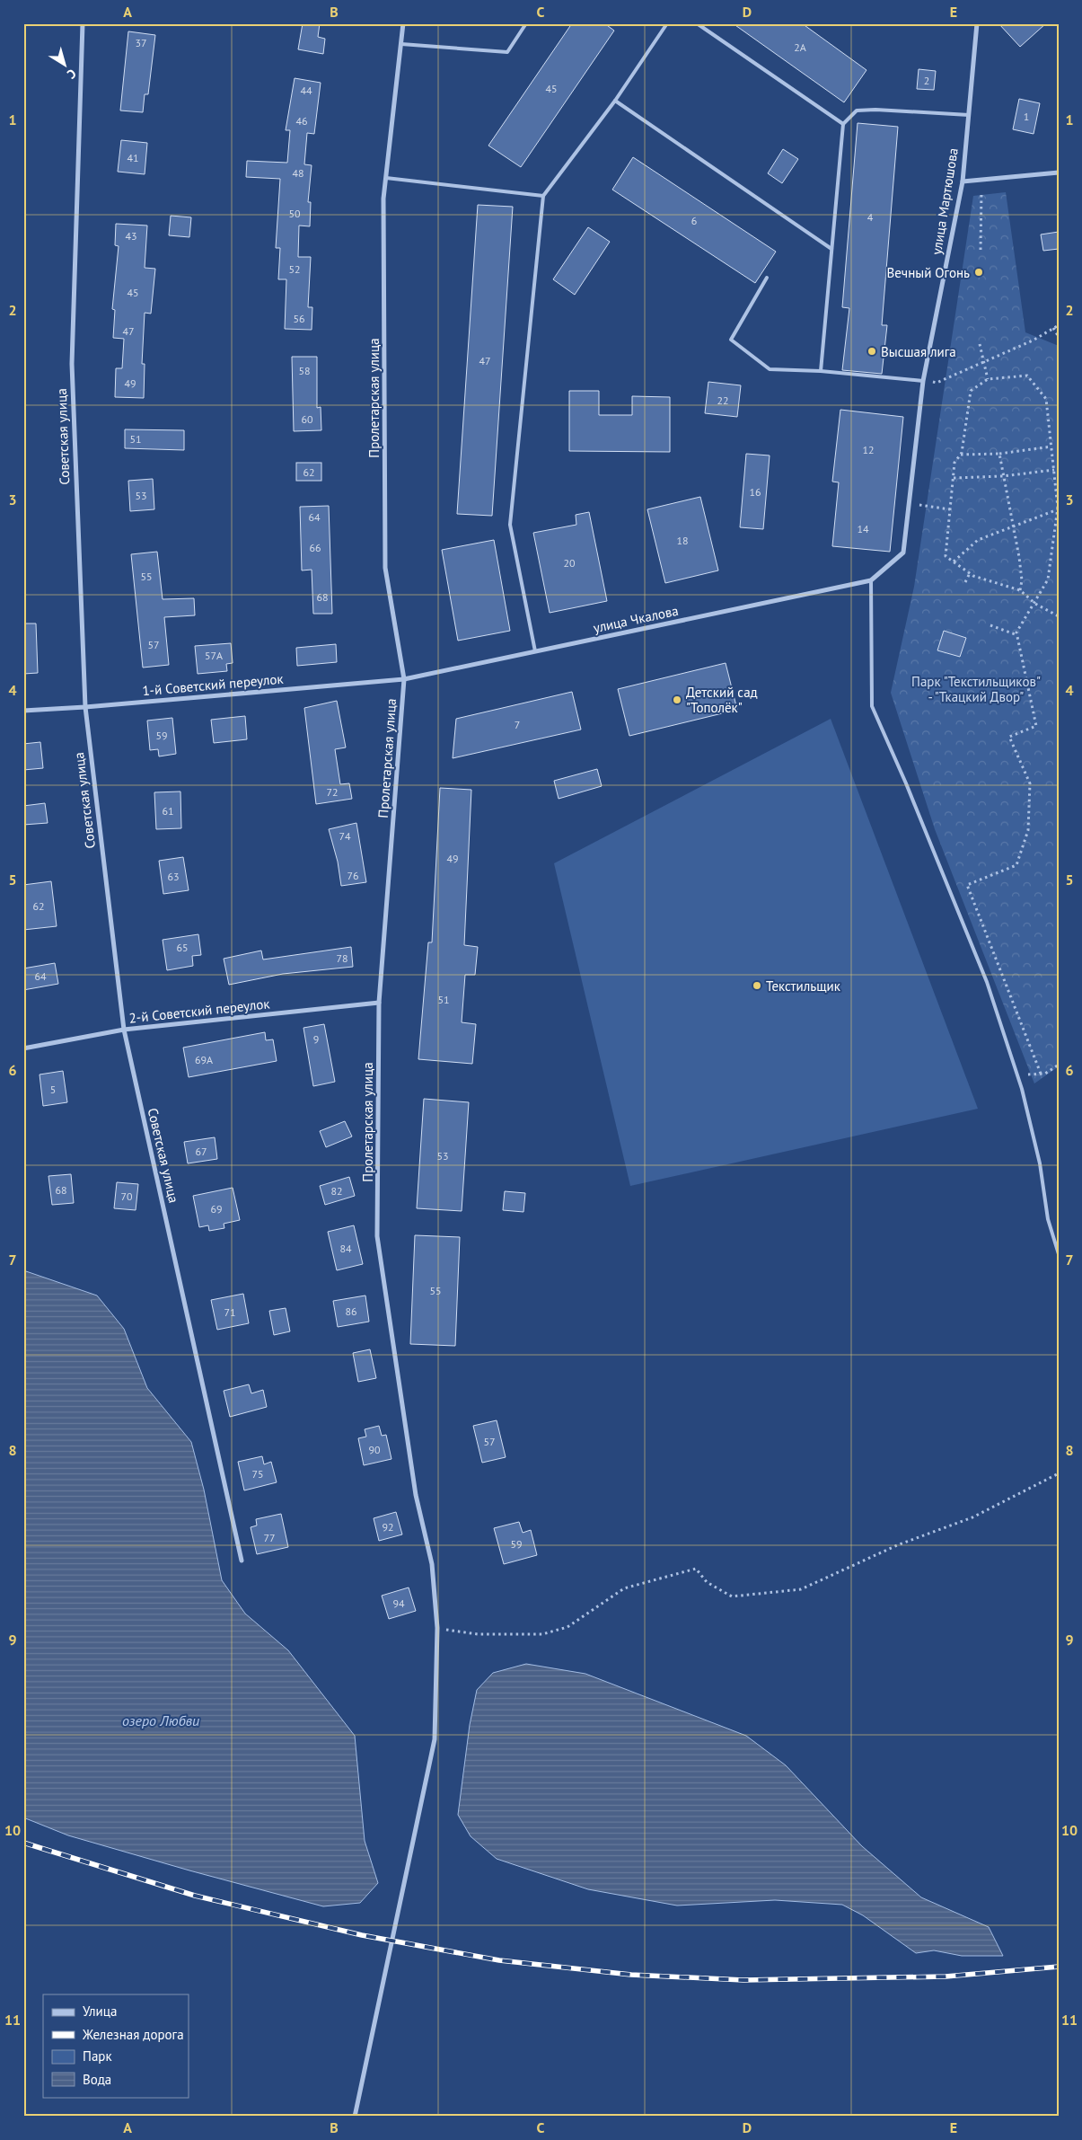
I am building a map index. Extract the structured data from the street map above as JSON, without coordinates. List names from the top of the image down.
{
  "streets": {
    "street": [
      "улица Мартюшова",
      "Пролетарская улица",
      "Советская улица",
      "улица Чкалова",
      "1-й Советский переулок",
      "2-й Советский переулок"
    ]
  },
  "crossings": [
    ["улица Мартюшова", "улица Чкалова"],
    ["Пролетарская улица", "улица Чкалова"],
    ["Пролетарская улица", "1-й Советский переулок"],
    ["Пролетарская улица", "2-й Советский переулок"],
    ["Советская улица", "1-й Советский переулок"],
    ["Советская улица", "2-й Советский переулок"],
    ["улица Чкалова", "1-й Советский переулок"]
  ],
  "water": ["озеро Любви"],
  "parks": ["Парк \"Текстильщиков\" - \"Ткацкий Двор\""],
  "places": [
    "Вечный Огонь",
    "Высшая лига",
    "Детский сад \"Тополёк\"",
    "Текстильщик"
  ],
  "house_numbers": [
    "37",
    "2А",
    "2",
    "45",
    "44",
    "1",
    "46",
    "41",
    "48",
    "50",
    "4",
    "6",
    "43",
    "52",
    "45",
    "56",
    "47",
    "47",
    "58",
    "49",
    "22",
    "60",
    "51",
    "12",
    "62",
    "16",
    "53",
    "64",
    "14",
    "18",
    "66",
    "20",
    "55",
    "68",
    "57",
    "57А",
    "7",
    "59",
    "72",
    "61",
    "74",
    "49",
    "76",
    "63",
    "62",
    "65",
    "78",
    "64",
    "51",
    "9",
    "69А",
    "5",
    "67",
    "53",
    "68",
    "82",
    "70",
    "69",
    "84",
    "55",
    "86",
    "71",
    "57",
    "90",
    "75",
    "92",
    "77",
    "59",
    "94"
  ],
  "legend": [
    "Улица",
    "Железная дорога",
    "Парк",
    "Вода"
  ],
  "north": "bottom right",
  "grid": {
    "columns": [
      "A",
      "B",
      "C",
      "D",
      "E"
    ],
    "rows": [
      "1",
      "2",
      "3",
      "4",
      "5",
      "6",
      "7",
      "8",
      "9",
      "10",
      "11"
    ]
  }
}
